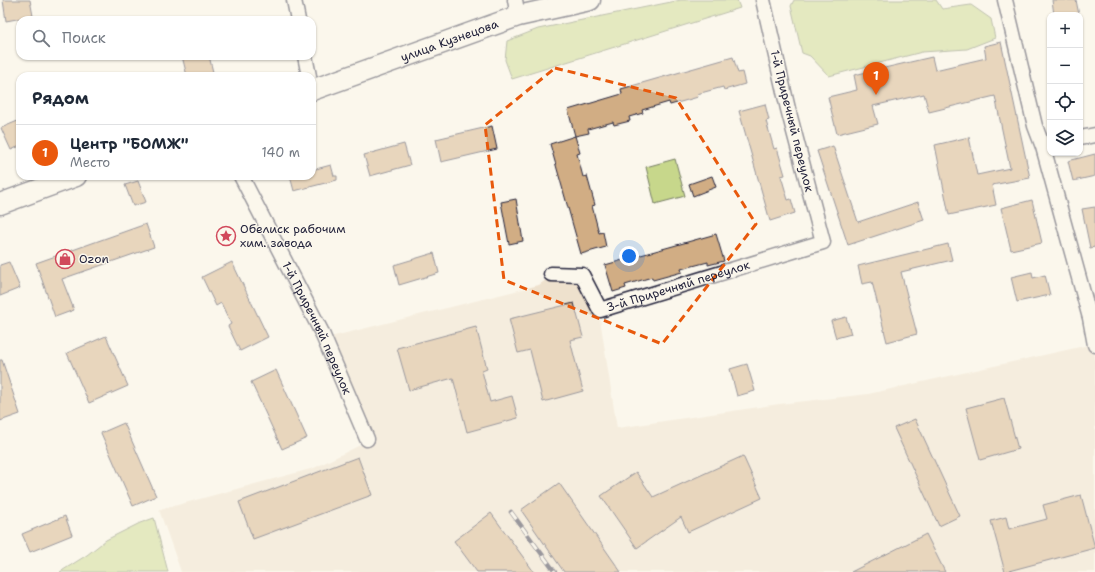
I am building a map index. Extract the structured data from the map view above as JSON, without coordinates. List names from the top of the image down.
{
  "streets": {
    "main road": ["улица Кузнецова"],
    "street": ["1-й Приречный переулок", "3-й Приречный переулок"]
  },
  "crossings": [
    ["1-й Приречный переулок", "3-й Приречный переулок"]
  ],
  "places": {
    "place": ["Обелиск рабочим хим. завода"],
    "shop": ["Ozon"]
  },
  "page": {
    "map_buttons": ["+", "−"],
    "search": "Поиск",
    "pins": "1",
    "heading": "Рядом",
    "list": [
      {
        "mark": "1",
        "name": "Центр \"БОМЖ\"",
        "note": "Место",
        "value": "140 m"
      }
    ]
  }
}
